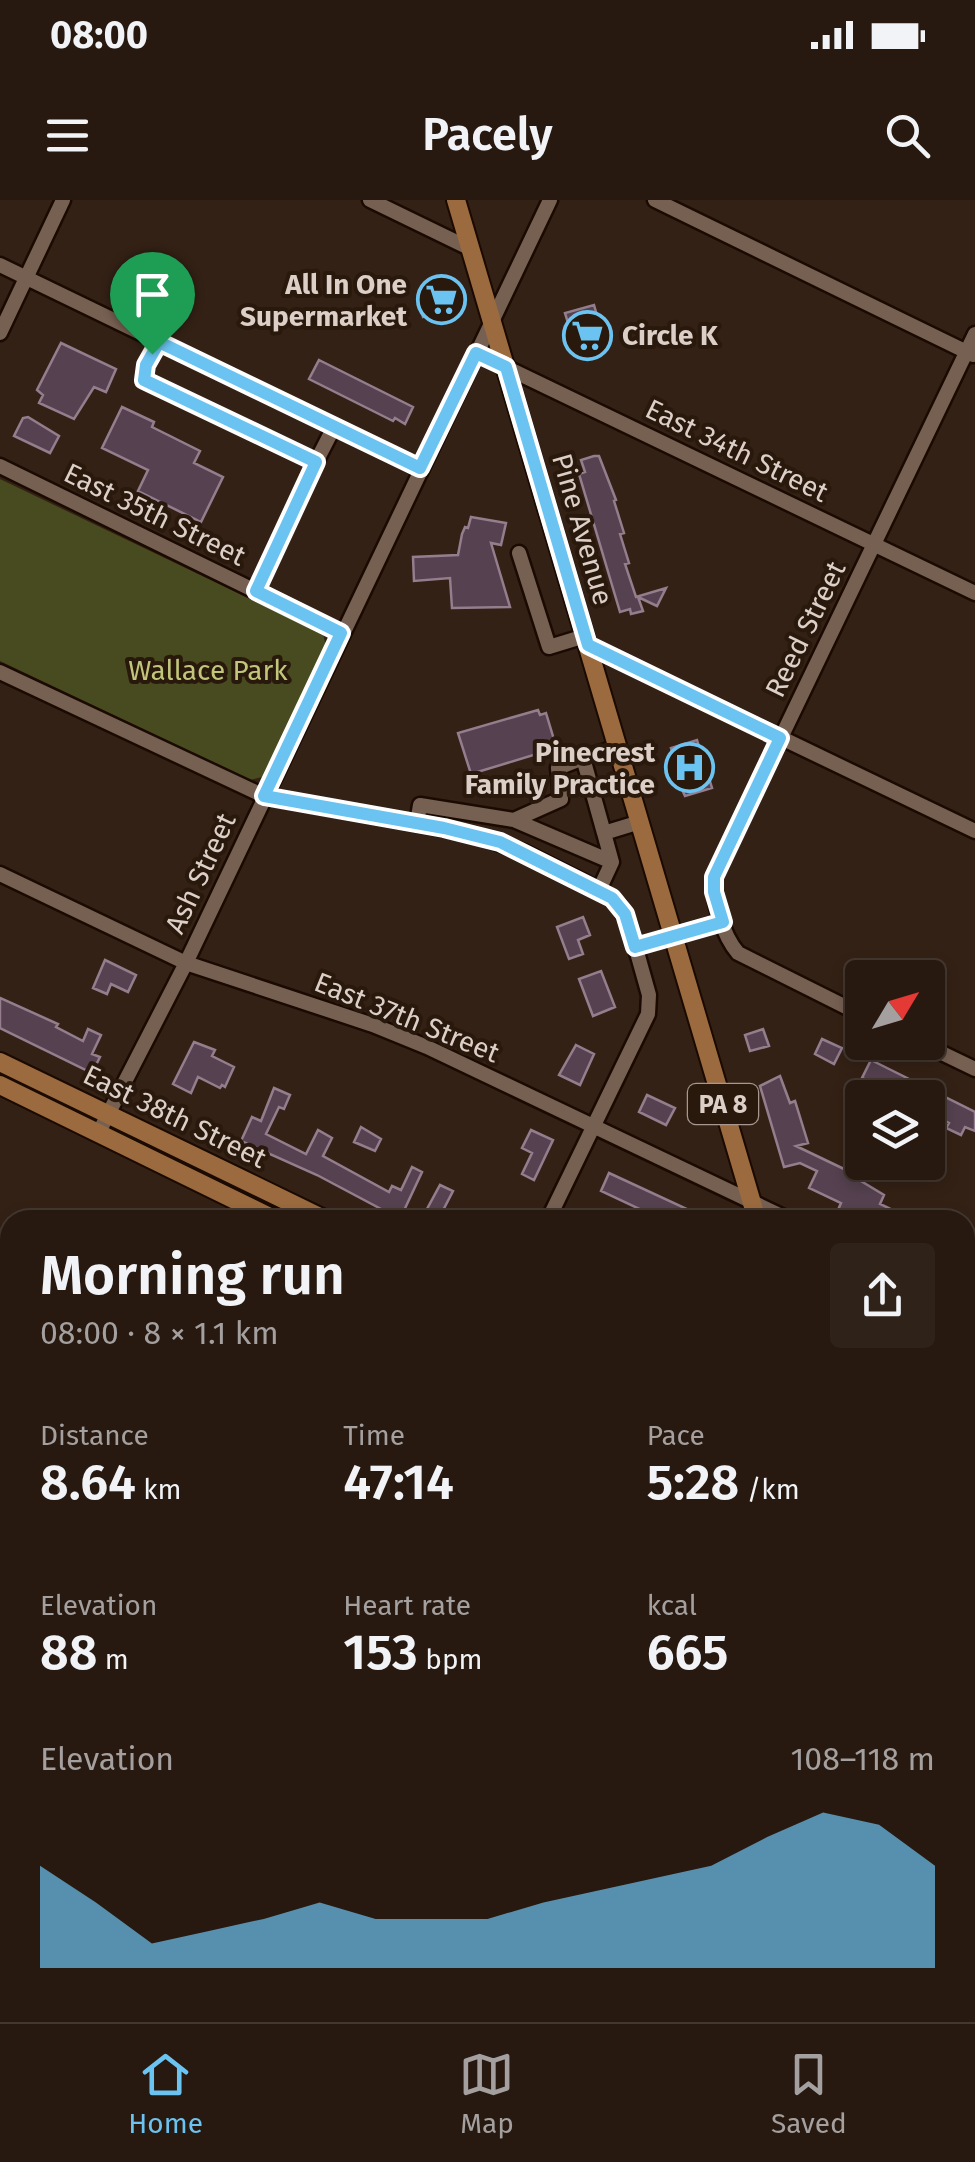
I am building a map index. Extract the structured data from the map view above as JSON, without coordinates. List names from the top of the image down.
{
  "streets": {
    "main road": ["Pine Avenue", "PA 8", "East 38th Street"],
    "street": [
      "East 34th Street",
      "East 35th Street",
      "Reed Street",
      "Ash Street",
      "East 37th Street"
    ]
  },
  "crossings": [
    ["East 34th Street", "Pine Avenue"],
    ["East 34th Street", "Reed Street"],
    ["East 34th Street", "Ash Street"],
    ["East 35th Street", "Ash Street"],
    ["Pine Avenue", "Ash Street"],
    ["Ash Street", "East 37th Street"],
    ["Ash Street", "East 38th Street"]
  ],
  "parks": ["Wallace Park"],
  "places": {
    "supermarket": ["All In One Supermarket", "Circle K"],
    "hospital": ["Pinecrest Family Practice"]
  },
  "north": "top right",
  "page": {
    "status": "08:00",
    "header": "Pacely",
    "heading": ["Morning run", "08:00 · 8 × 1.1 km"],
    "stats": [
      ["Distance", "8.64 km"],
      ["Time", "47:14"],
      ["Pace", "5:28 /km"],
      ["Elevation", "88 m"],
      ["Heart rate", "153 bpm"],
      ["kcal", "665"]
    ],
    "chart": ["Elevation", "108–118 m"],
    "tabs": ["Home", "Map", "Saved"]
  }
}
